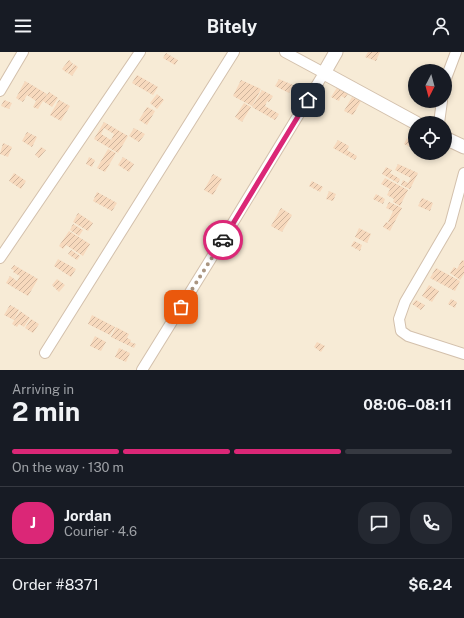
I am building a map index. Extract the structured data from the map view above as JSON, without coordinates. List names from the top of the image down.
{
  "north": "bottom",
  "page": {
    "header": "Bitely",
    "heading": ["2 min", "Arriving in", "08:06–08:11"],
    "panel": [
      "Jordan",
      "Courier · 4.6",
      "Order #8371",
      "$6.24"
    ],
    "bar": "On the way · 130 m",
    "round": "J"
  }
}
